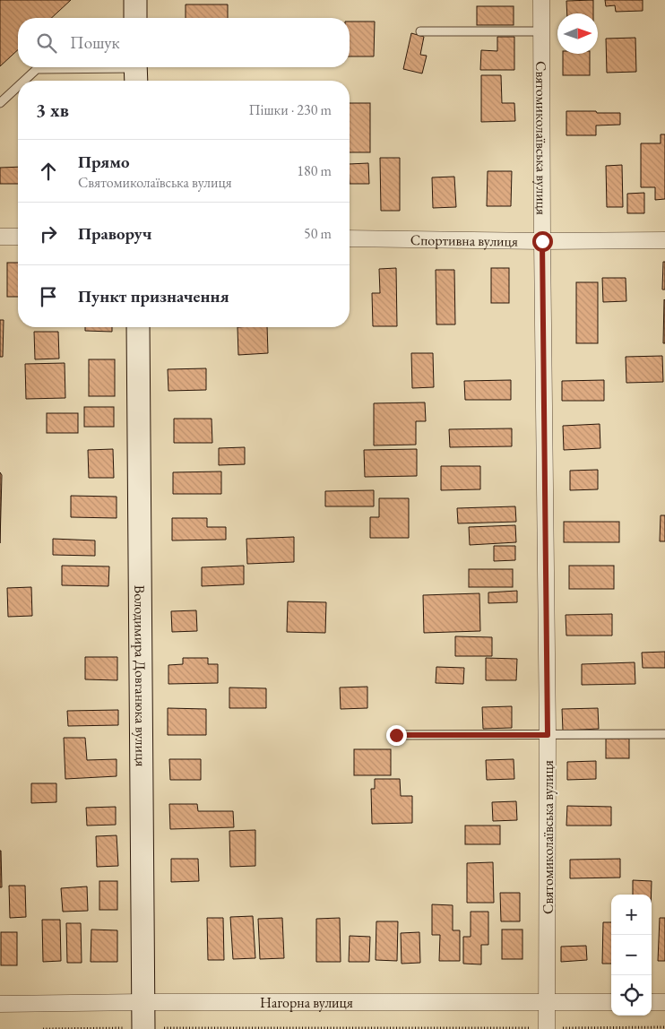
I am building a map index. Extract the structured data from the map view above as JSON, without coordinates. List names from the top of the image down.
{
  "streets": {
    "main road": ["Володимира Довганюка вулиця"],
    "street": ["Святомиколаївська вулиця", "Спортивна вулиця", "Нагорна вулиця"]
  },
  "crossings": [
    ["Святомиколаївська вулиця", "Спортивна вулиця"],
    ["Святомиколаївська вулиця", "Нагорна вулиця"],
    ["Володимира Довганюка вулиця", "Нагорна вулиця"]
  ],
  "north": "right",
  "page": {
    "search": "Пошук",
    "heading": ["3 хв", "Пішки · 230 m"],
    "list": [
      ["Прямо", "Святомиколаївська вулиця", "180 m"],
      ["Праворуч", "50 m"],
      "Пункт призначення"
    ],
    "map_buttons": ["+", "−"]
  }
}
